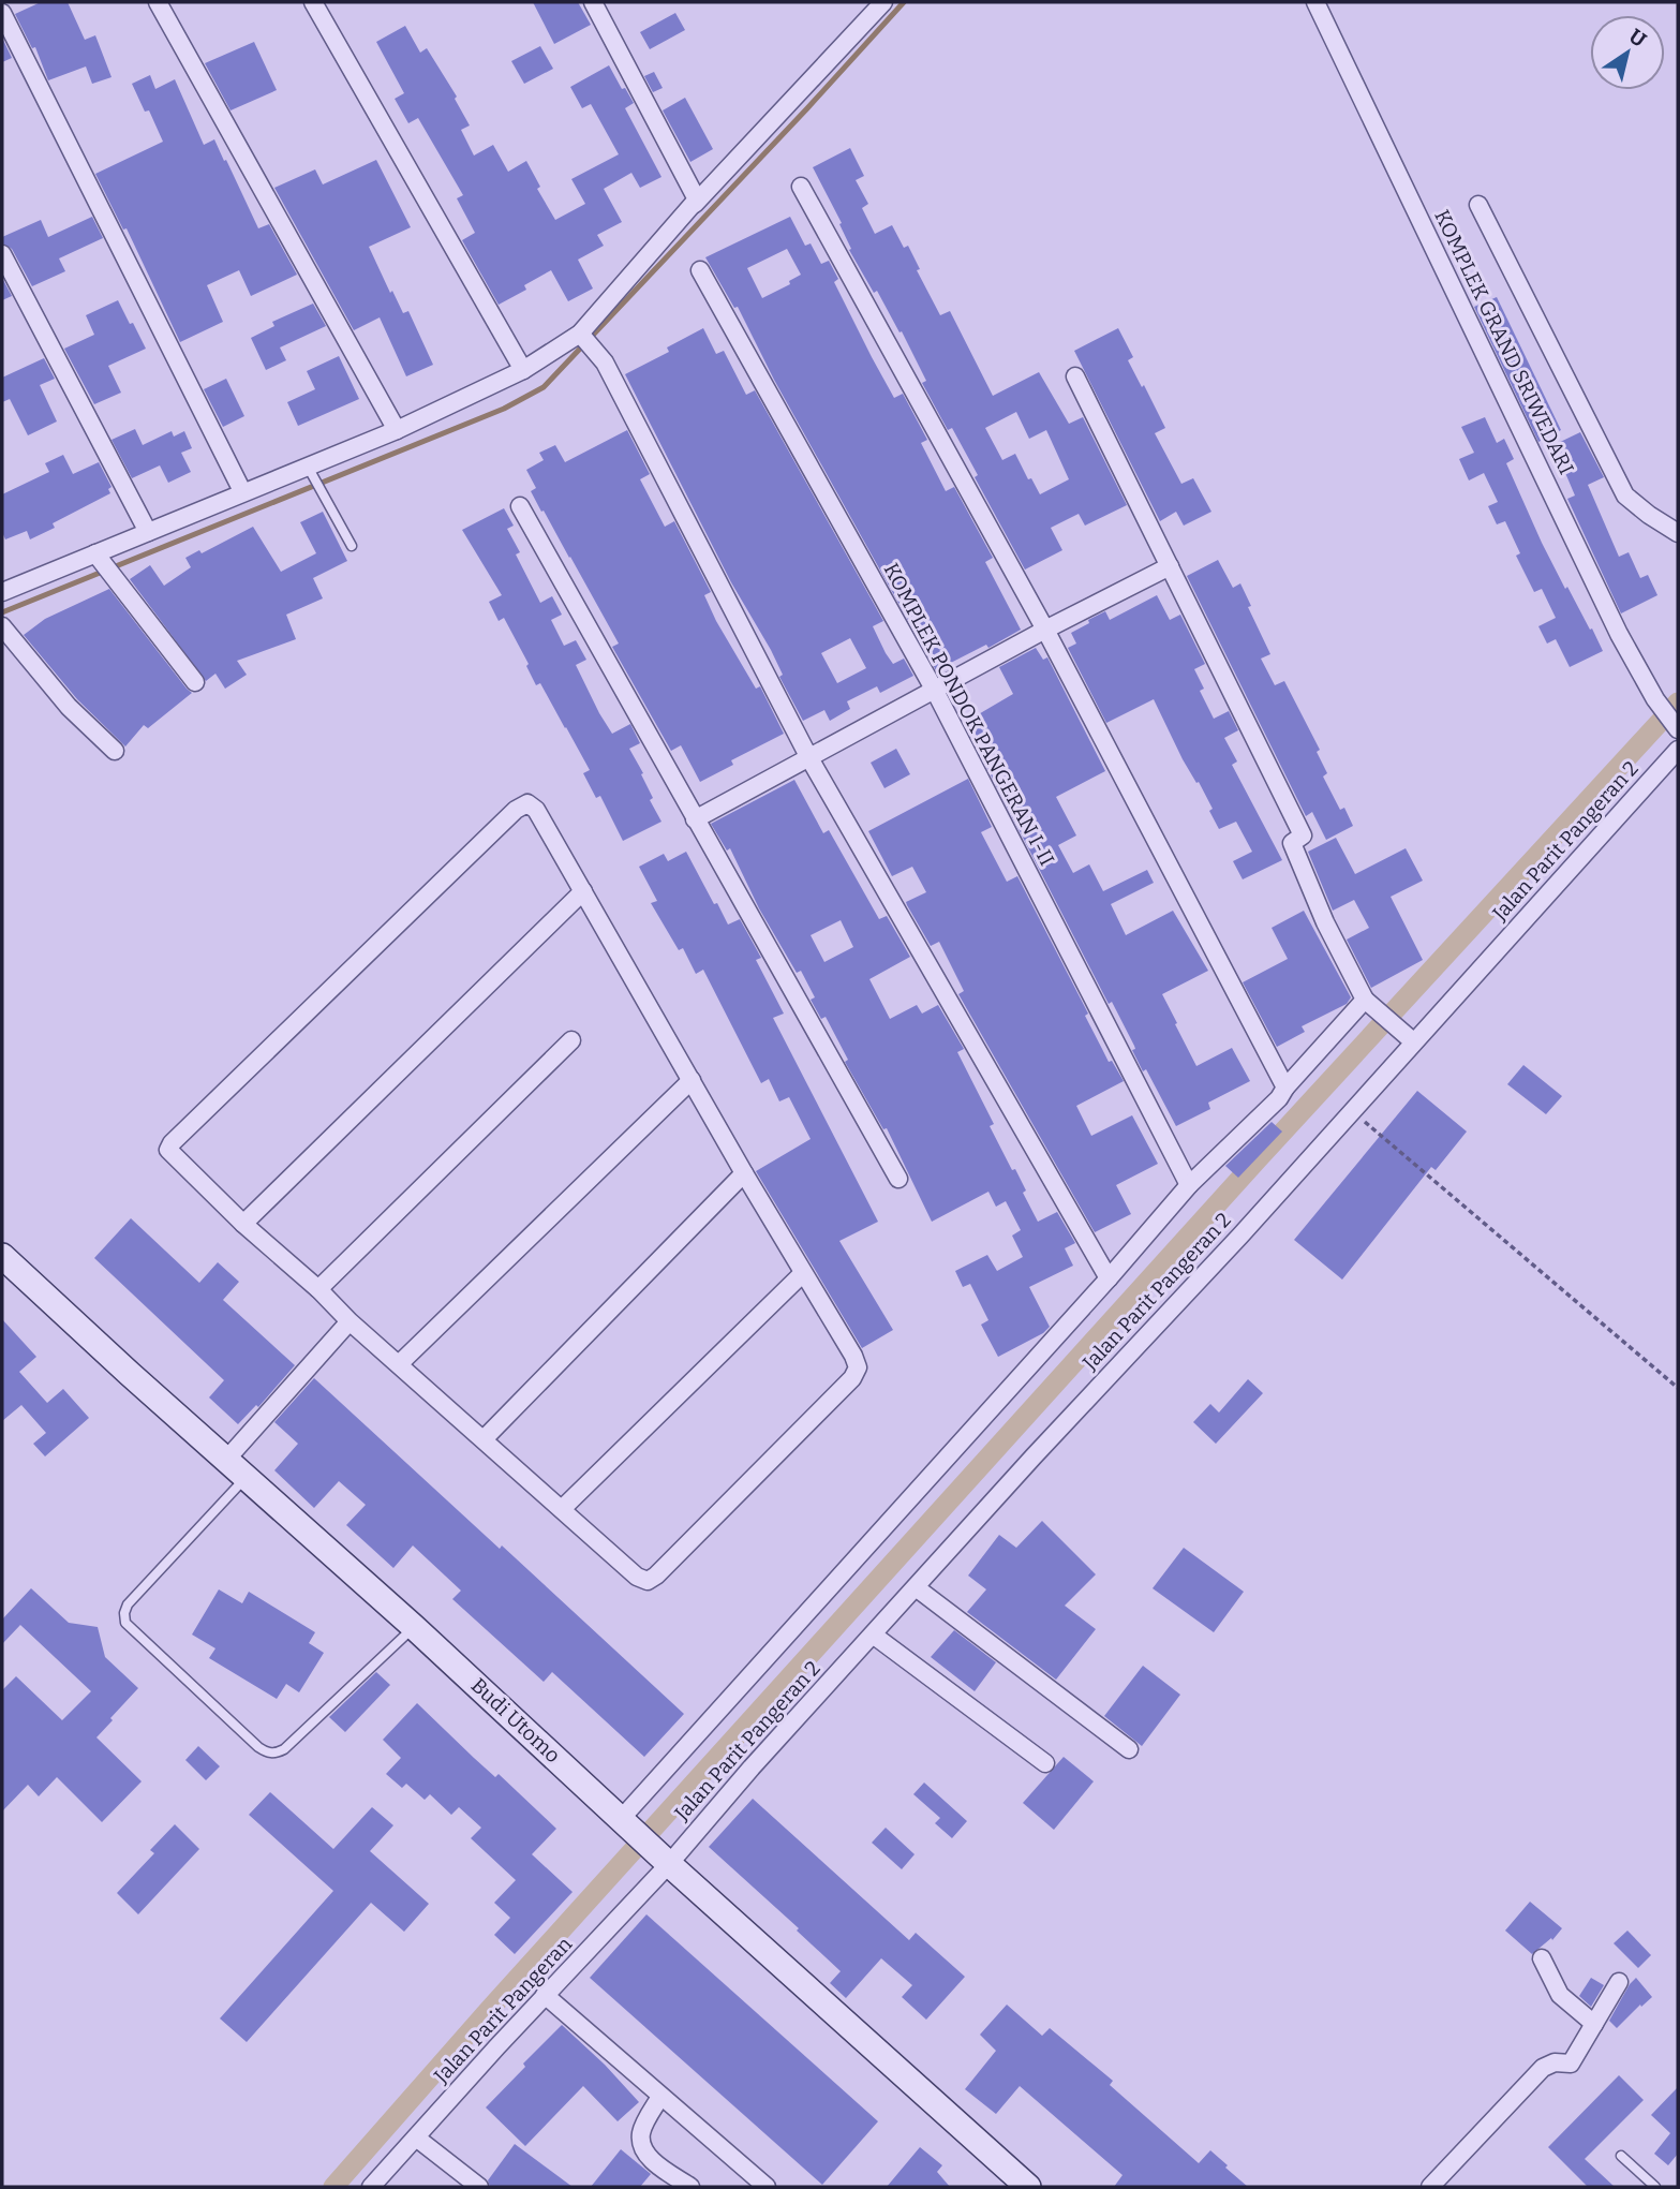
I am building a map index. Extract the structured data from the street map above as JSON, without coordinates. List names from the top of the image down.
{
  "streets": {
    "street": [
      "KOMPLEK GRAND SRIWEDARI",
      "KOMPLEK PONDOK PANGERAN I-II",
      "Jalan Parit Pangeran 2",
      "Budi Utomo",
      "Jalan Parit Pangeran"
    ]
  },
  "crossings": [
    ["Jalan Parit Pangeran 2", "Budi Utomo"],
    ["Jalan Parit Pangeran 2", "Jalan Parit Pangeran"],
    ["Budi Utomo", "Jalan Parit Pangeran"]
  ],
  "north": "top right"
}
